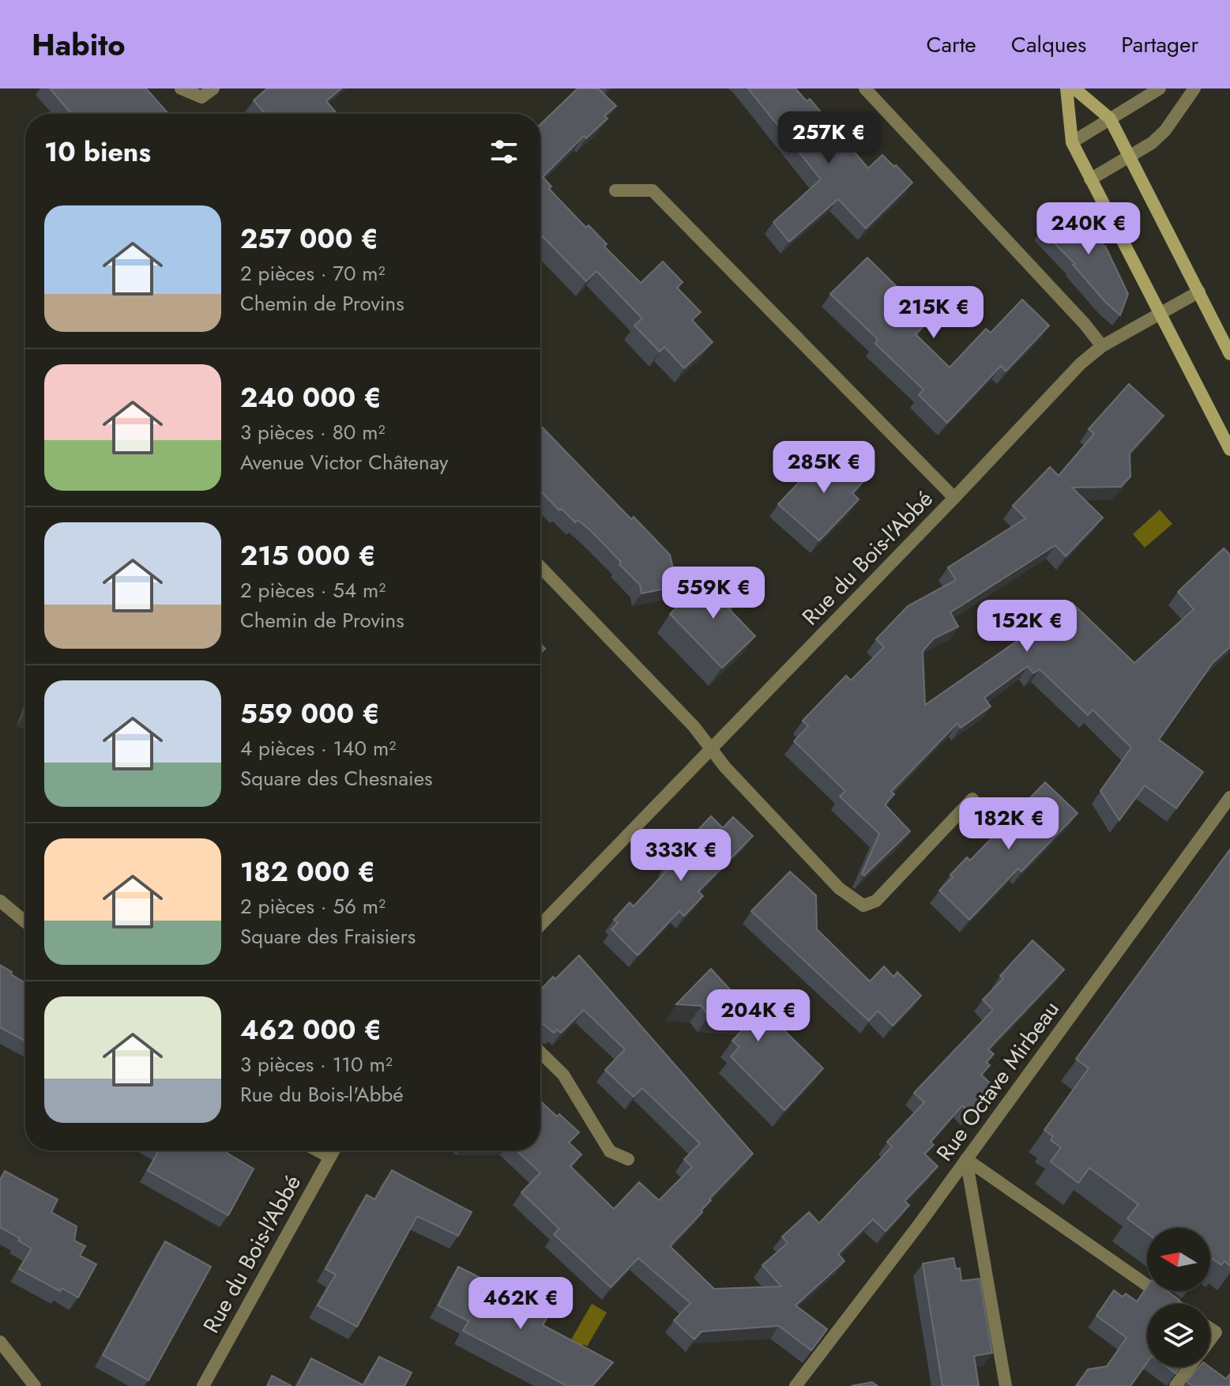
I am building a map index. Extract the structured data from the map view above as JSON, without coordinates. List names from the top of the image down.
{
  "streets": {
    "street": ["Rue du Bois-l'Abbé", "Rue Octave Mirbeau"]
  },
  "north": "left",
  "page": {
    "header": "Habito",
    "nav": ["Carte", "Calques", "Partager"],
    "price": [
      "257K €",
      "240K €",
      "215K €",
      "285K €",
      "559K €",
      "152K €",
      "182K €",
      "333K €",
      "204K €",
      "462K €"
    ],
    "heading": "10 biens",
    "list": [
      {
        "name": "257 000 €",
        "note": "2 pièces · 70 m² · Chemin de Provins"
      },
      {
        "name": "240 000 €",
        "note": "3 pièces · 80 m² · Avenue Victor Châtenay"
      },
      {
        "name": "215 000 €",
        "note": "2 pièces · 54 m² · Chemin de Provins"
      },
      {
        "name": "559 000 €",
        "note": "4 pièces · 140 m² · Square des Chesnaies"
      },
      {
        "name": "182 000 €",
        "note": "2 pièces · 56 m² · Square des Fraisiers"
      },
      {
        "name": "462 000 €",
        "note": "3 pièces · 110 m² · Rue du Bois-l'Abbé"
      }
    ]
  }
}
